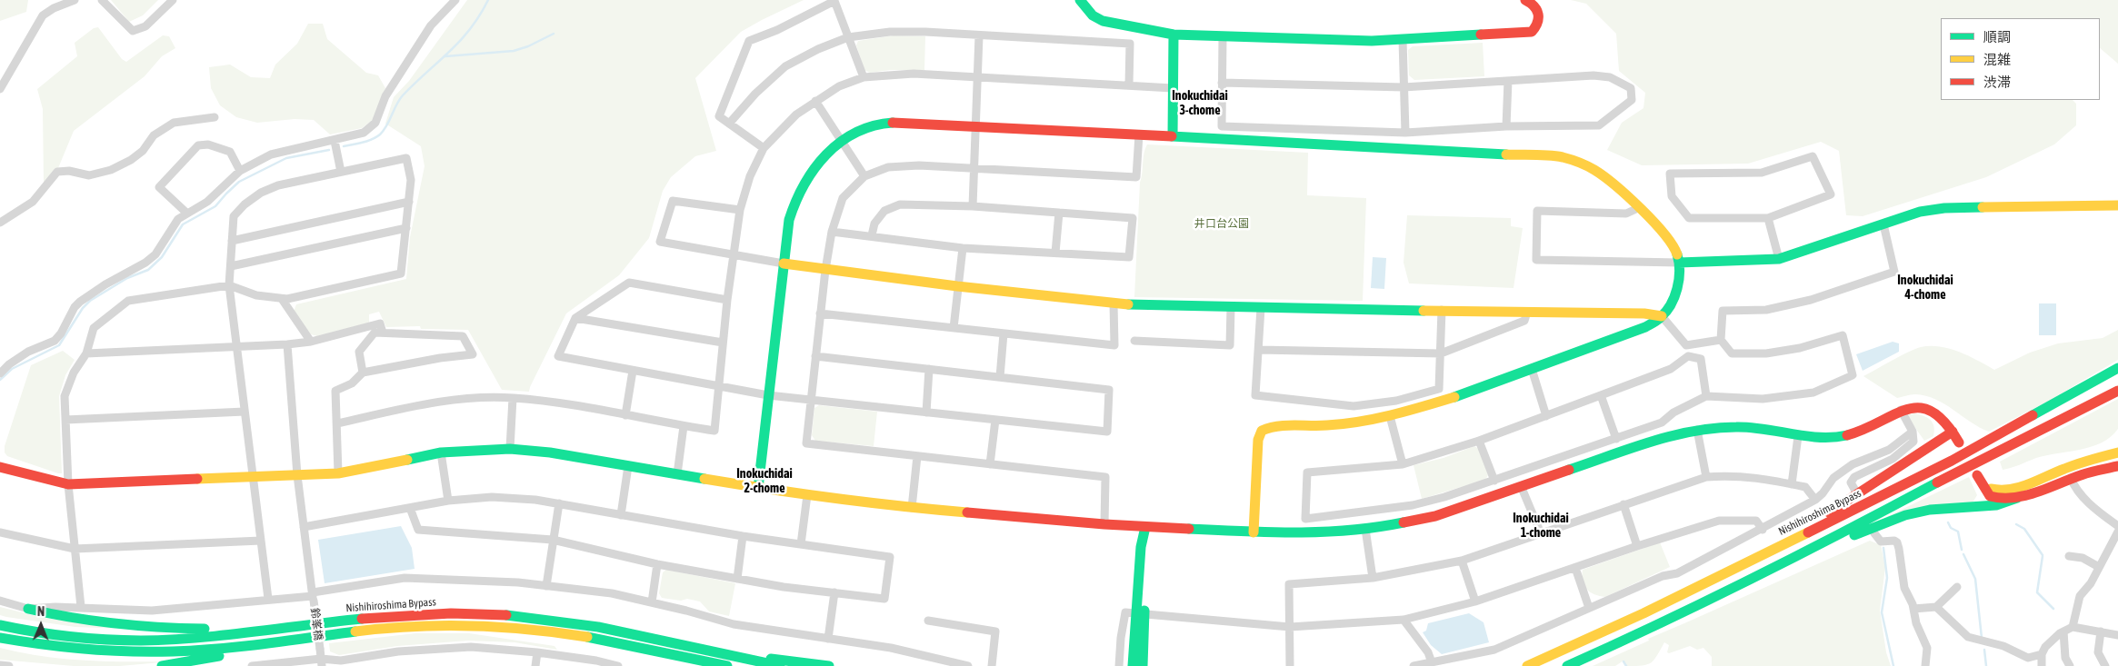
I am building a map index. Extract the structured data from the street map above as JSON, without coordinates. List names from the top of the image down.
{
  "streets": {
    "main road": ["Nishihiroshima Bypass"],
    "street": ["鈴峯橋"]
  },
  "districts": [
    "Inokuchidai 3-chome",
    "Inokuchidai 4-chome",
    "Inokuchidai 2-chome",
    "Inokuchidai 1-chome"
  ],
  "parks": ["井口台公園"],
  "legend": ["順調", "混雑", "渋滞"],
  "north": "top"
}
